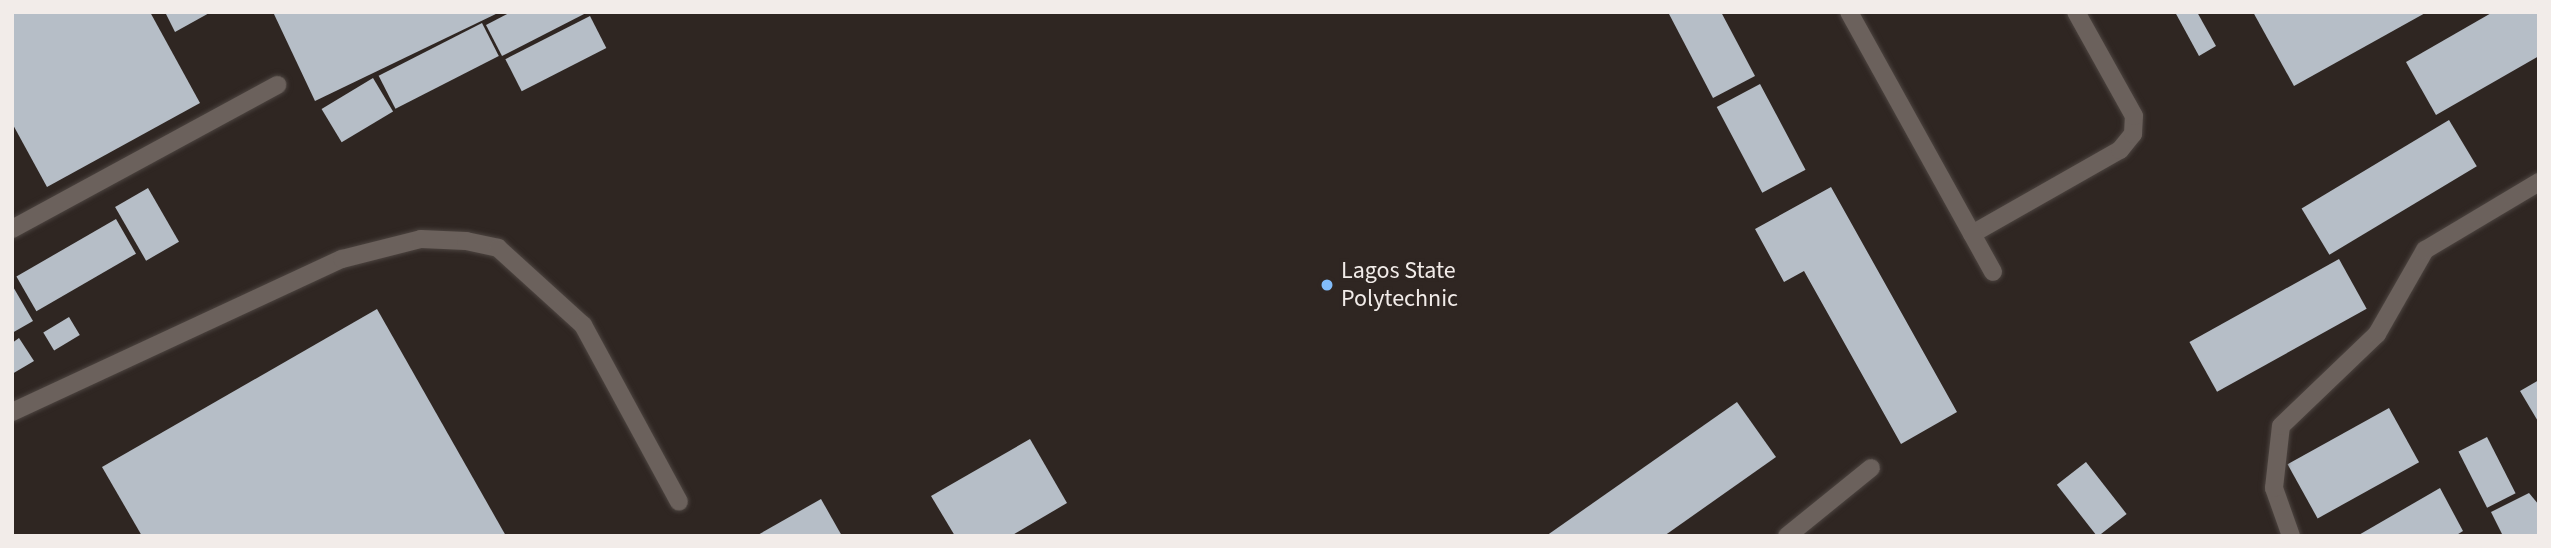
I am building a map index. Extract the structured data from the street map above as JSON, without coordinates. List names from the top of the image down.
{
  "places": ["Lagos State Polytechnic"]
}
